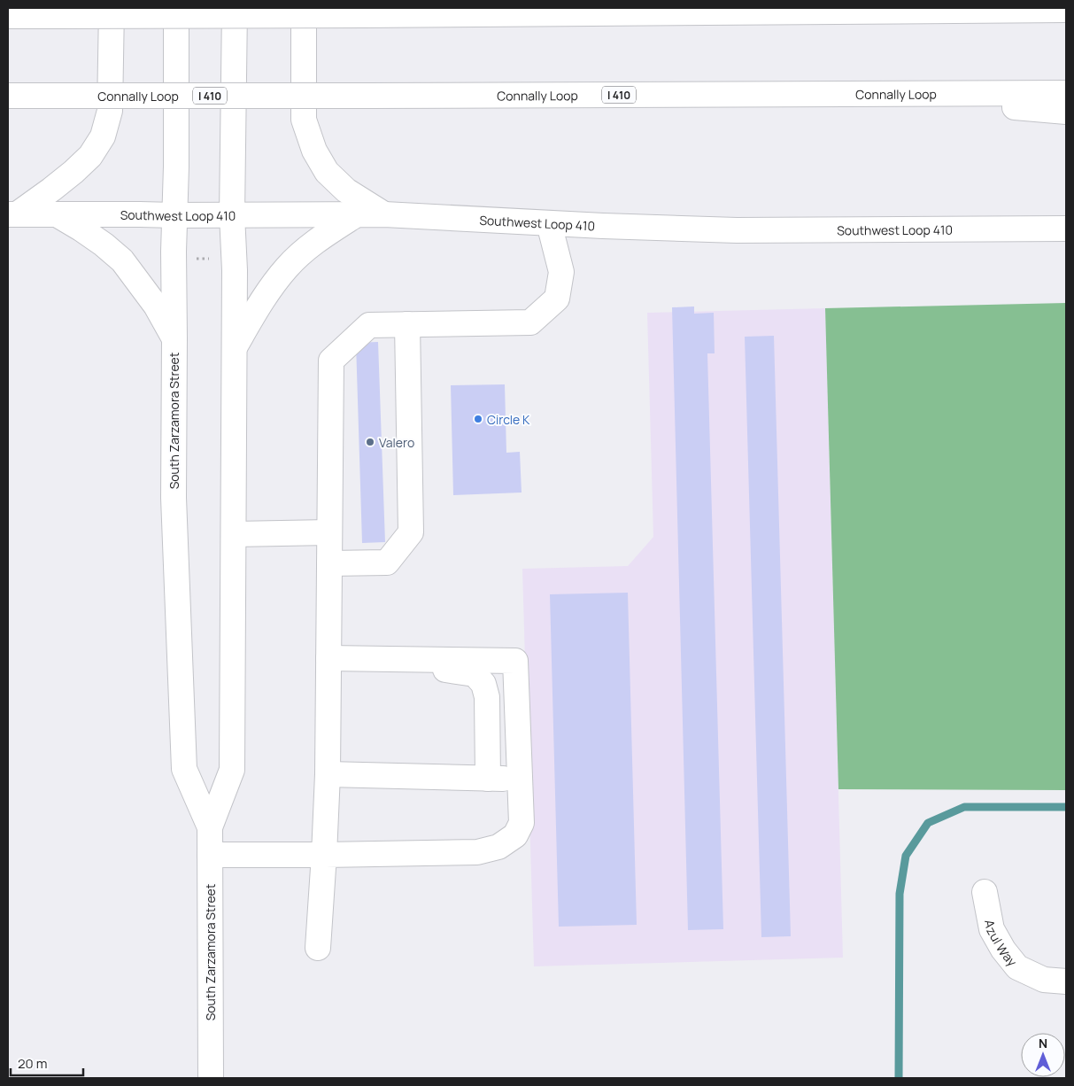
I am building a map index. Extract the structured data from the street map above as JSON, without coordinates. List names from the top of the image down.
{
  "streets": {
    "main road": [
      "Connally Loop",
      "I 410",
      "Southwest Loop 410",
      "South Zarzamora Street",
      "Azul Way"
    ]
  },
  "crossings": [
    ["Southwest Loop 410", "South Zarzamora Street"]
  ],
  "places": ["Circle K", "Valero"],
  "scale_bar": "20 m",
  "north": "top"
}
